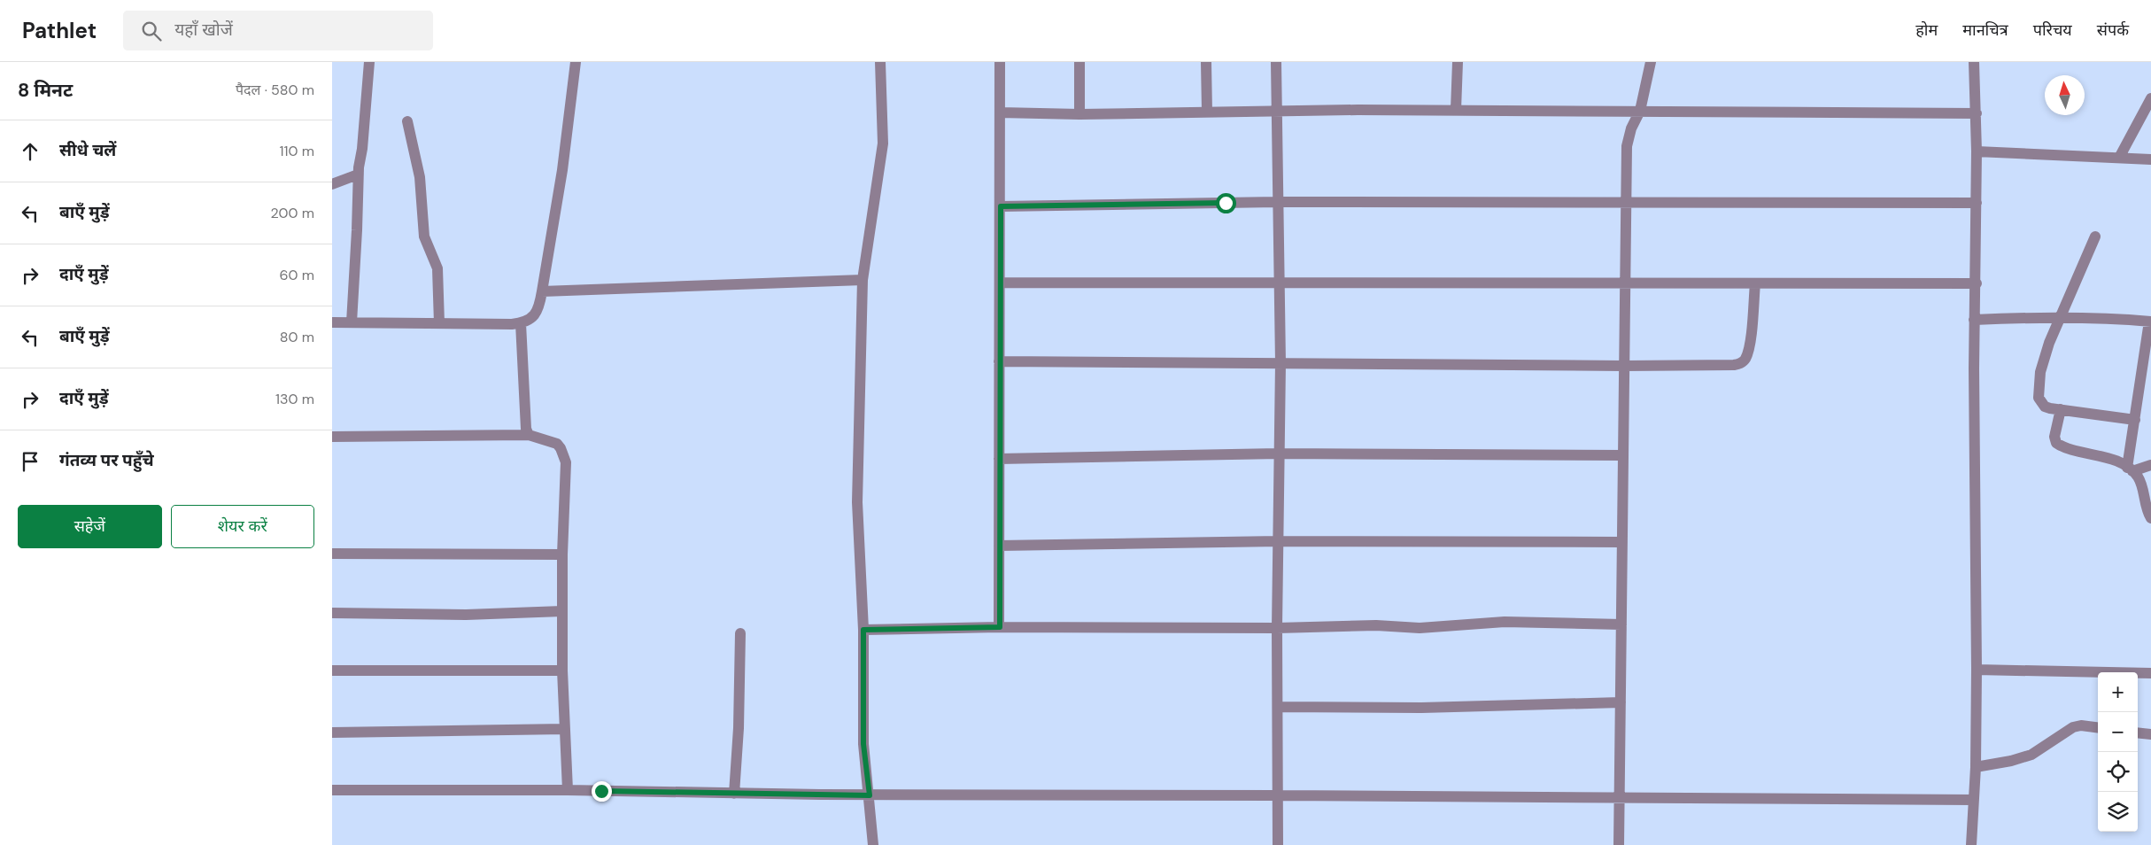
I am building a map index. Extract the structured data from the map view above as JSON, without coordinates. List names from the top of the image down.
{
  "north": "top",
  "page": {
    "header": "Pathlet",
    "search": "यहाँ खोजें",
    "nav": [
      "होम",
      "मानचित्र",
      "परिचय",
      "संपर्क"
    ],
    "heading": ["8 मिनट", "पैदल · 580 m"],
    "list": [
      ["सीधे चलें", "110 m"],
      ["बाएँ मुड़ें", "200 m"],
      ["दाएँ मुड़ें", "60 m"],
      ["बाएँ मुड़ें", "80 m"],
      ["दाएँ मुड़ें", "130 m"],
      "गंतव्य पर पहुँचे"
    ],
    "buttons": ["सहेजें", "शेयर करें"],
    "map_buttons": ["+", "−"]
  }
}
